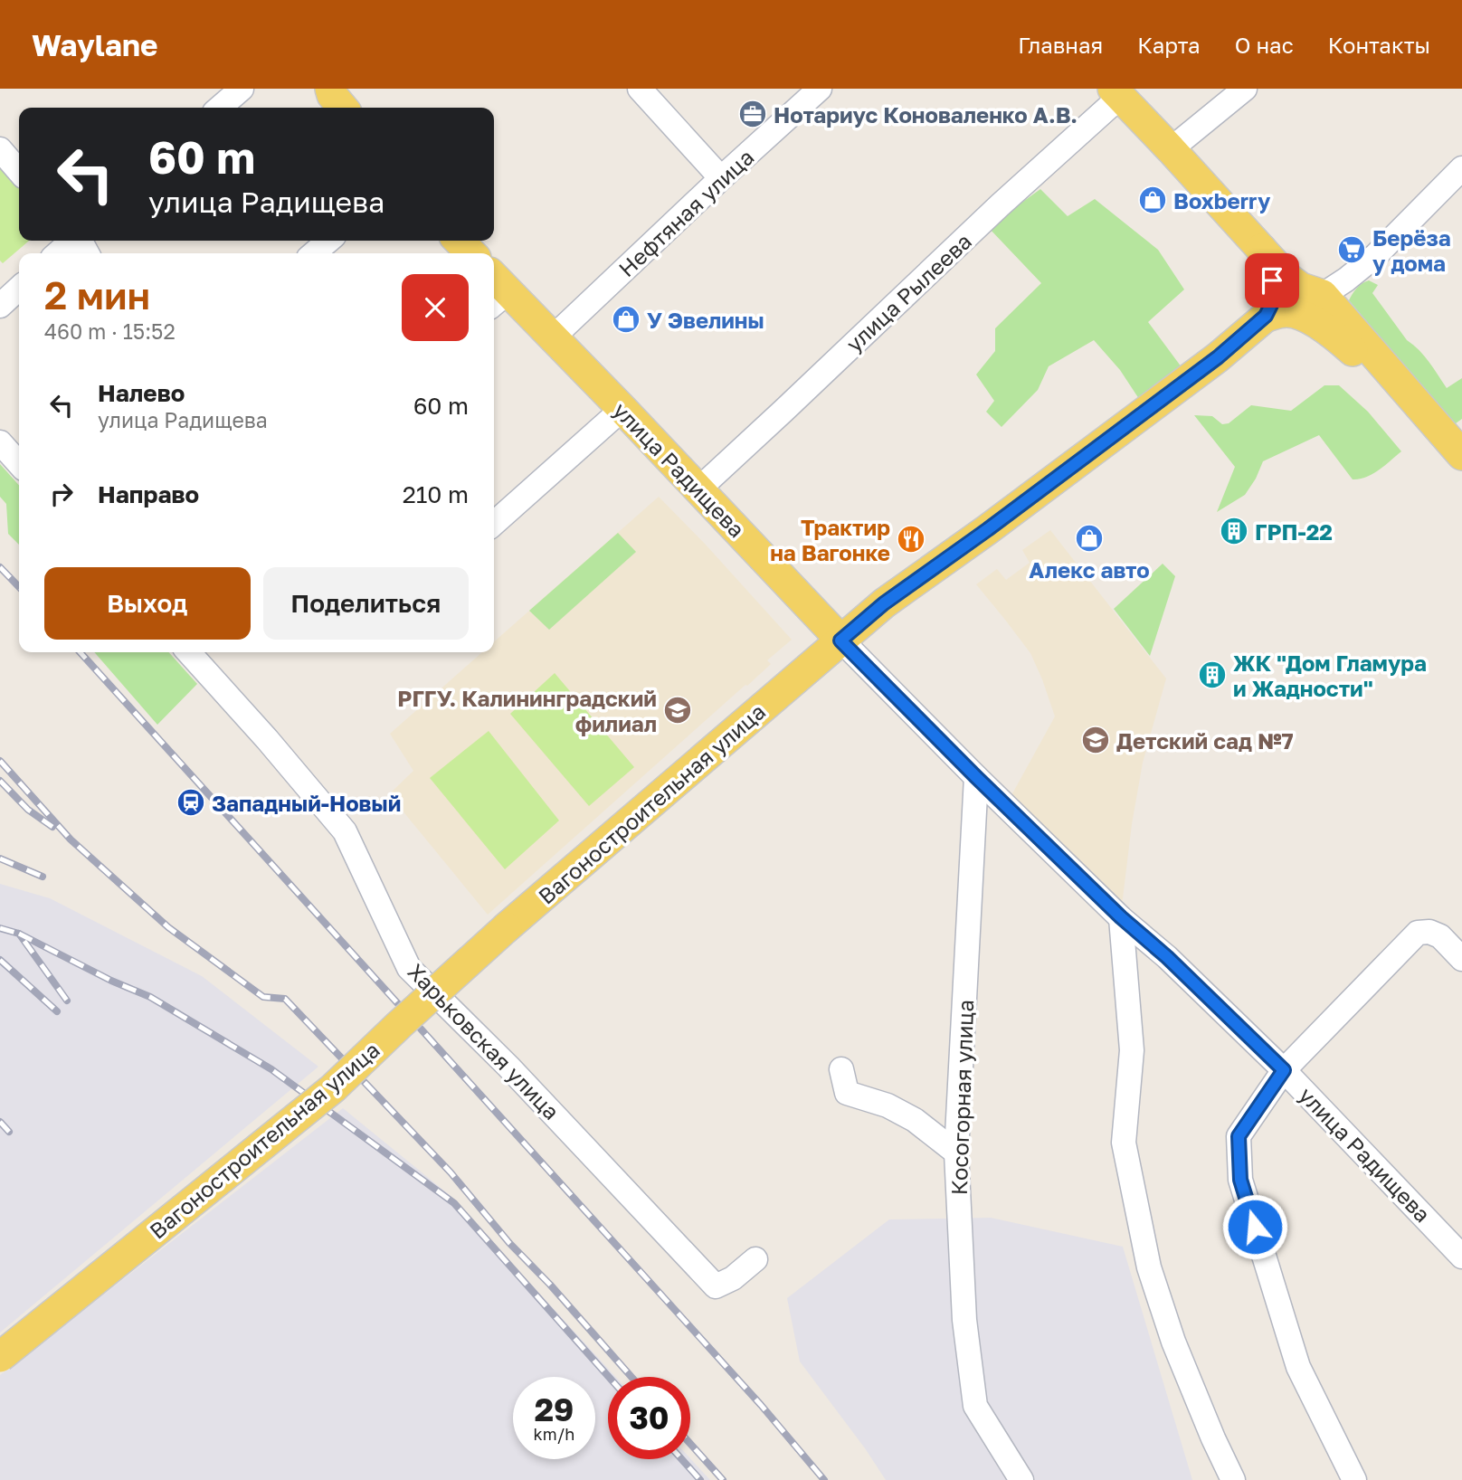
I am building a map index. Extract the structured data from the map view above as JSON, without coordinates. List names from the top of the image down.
{
  "streets": {
    "main road": ["улица Радищева", "Вагоностроительная улица"],
    "street": [
      "Нефтяная улица",
      "улица Рылеева",
      "Харьковская улица",
      "Косогорная улица"
    ]
  },
  "crossings": [
    ["Нефтяная улица", "улица Радищева"],
    ["улица Рылеева", "улица Радищева"],
    ["улица Радищева", "Вагоностроительная улица"],
    ["улица Радищева", "Косогорная улица"]
  ],
  "places": {
    "office": ["Нотариус Коноваленко А.В."],
    "shop": ["Boxberry", "У Эвелины", "Алекс авто"],
    "supermarket": ["Берёза у дома"],
    "building": ["ГРП-22", "ЖК \"Дом Гламура и Жадности\""],
    "restaurant": ["Трактир на Вагонке"],
    "school or university": ["РГГУ. Калининградский филиал", "Детский сад №7"],
    "station": ["Западный-Новый"]
  },
  "page": {
    "header": "Waylane",
    "nav": [
      "Главная",
      "Карта",
      "О нас",
      "Контакты"
    ],
    "turn": ["60 m", "улица Радищева"],
    "heading": ["2 мин", "460 m · 15:52"],
    "list": [
      {
        "name": "Налево",
        "note": "улица Радищева",
        "value": "60 m"
      },
      {
        "name": "Направо",
        "value": "210 m"
      }
    ],
    "buttons": ["Выход", "Поделиться"],
    "speed": "29 km/h",
    "limit": "30"
  }
}
